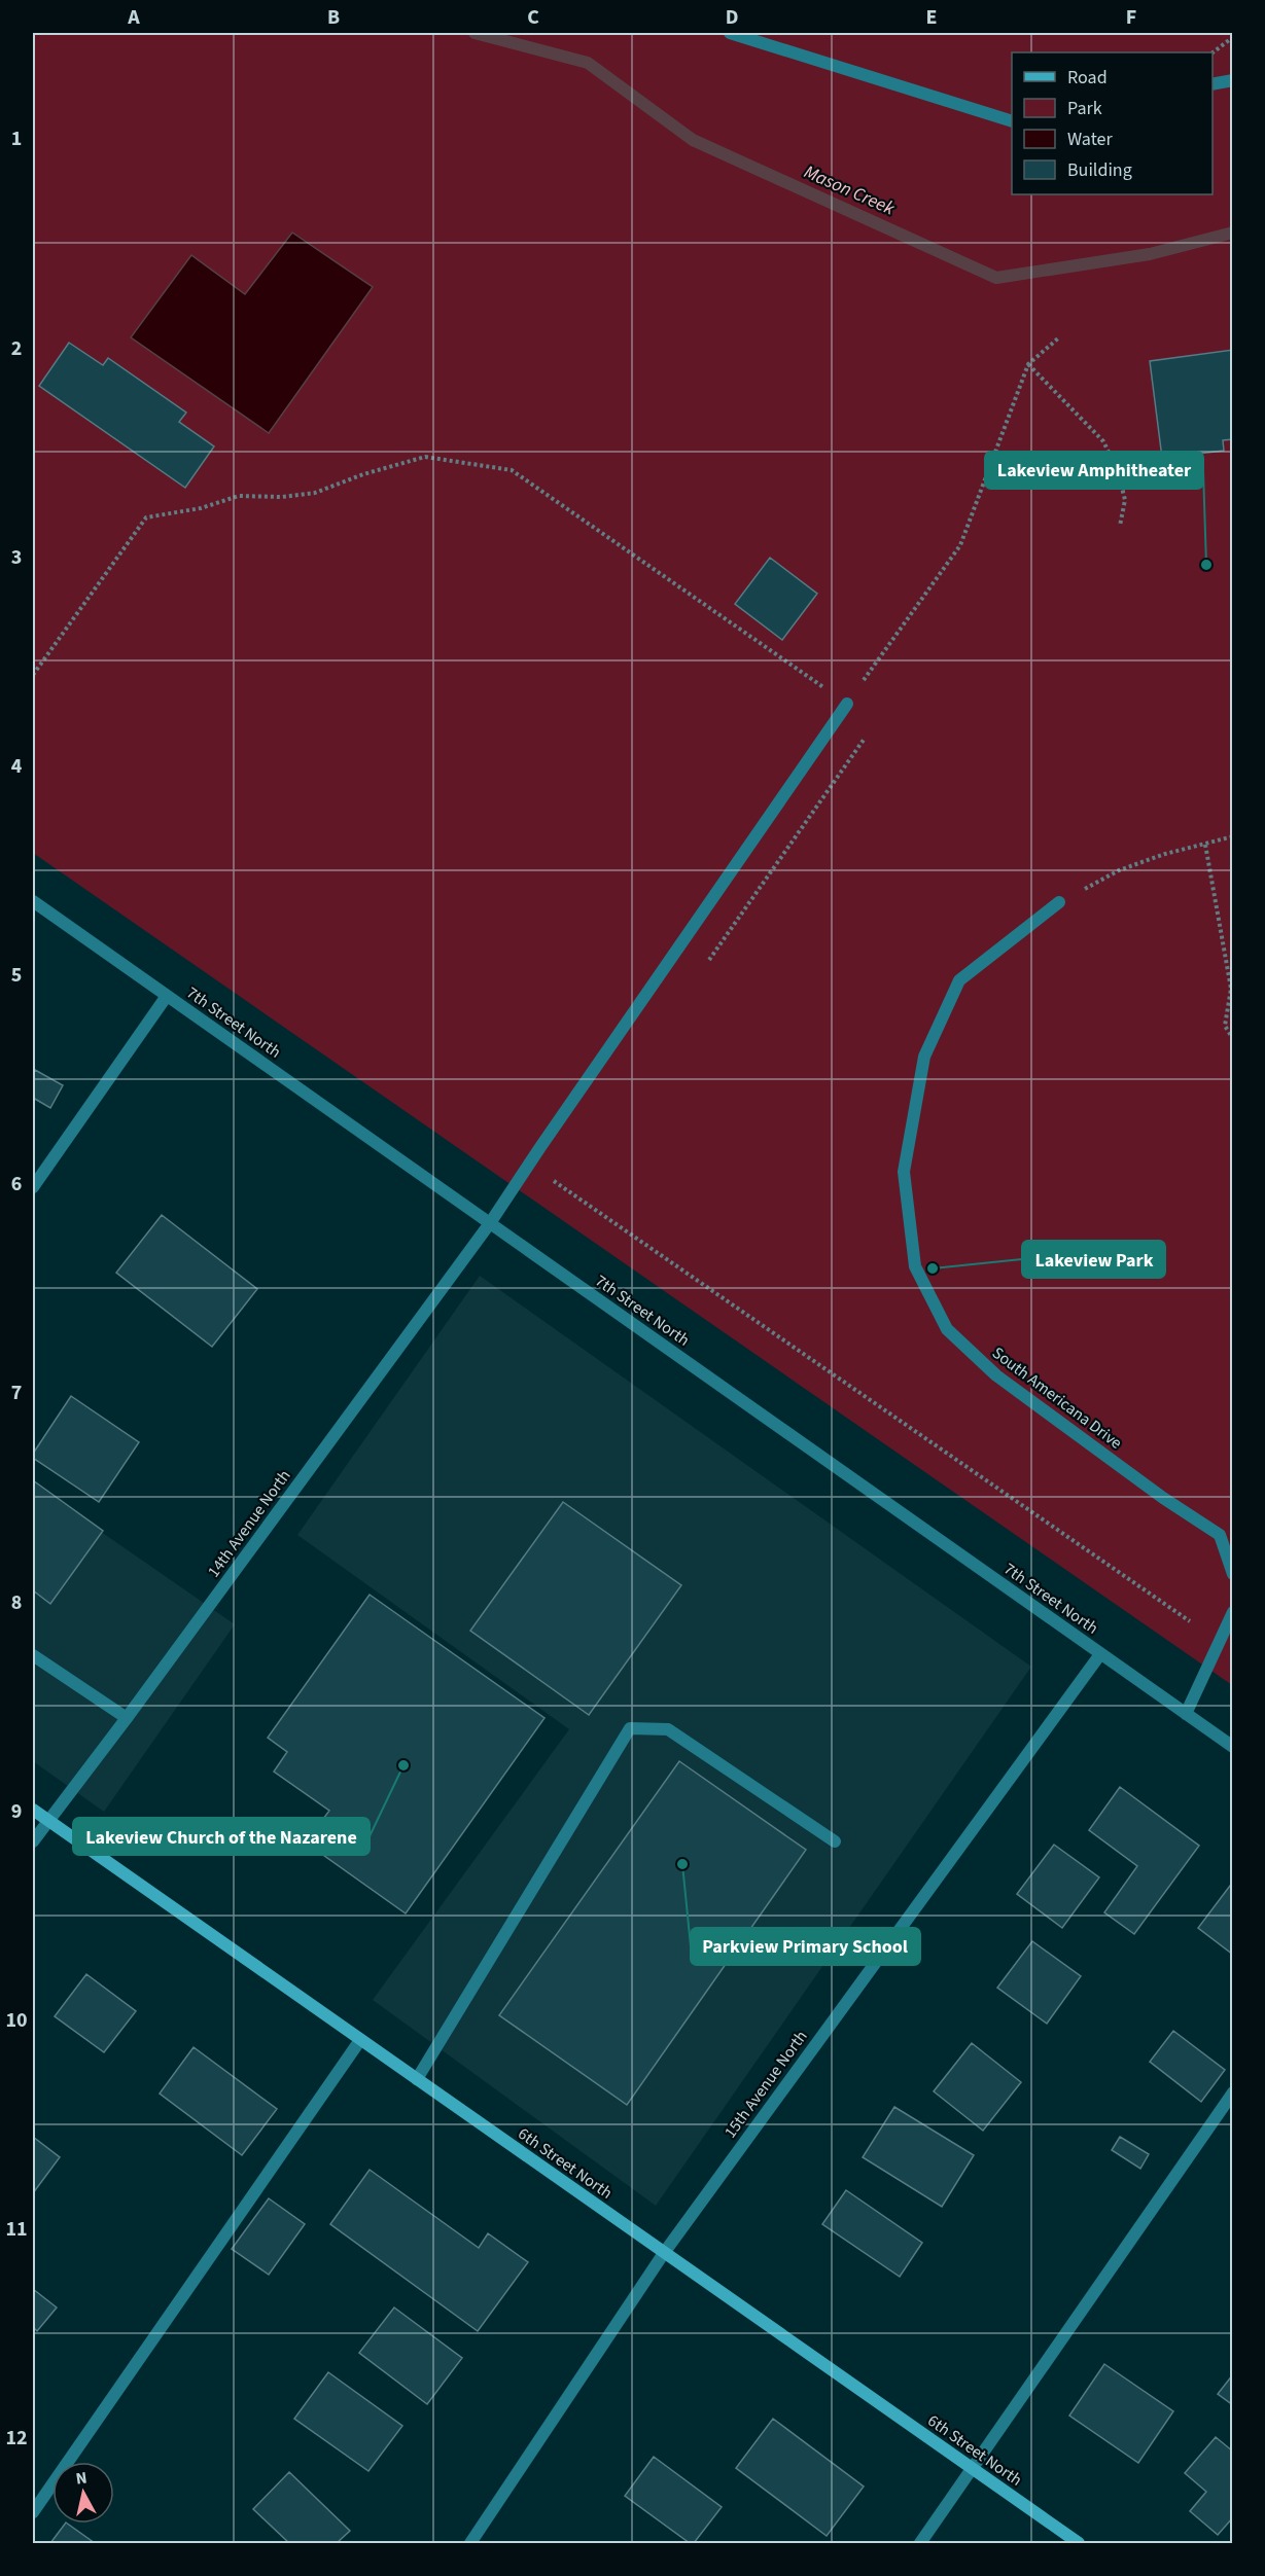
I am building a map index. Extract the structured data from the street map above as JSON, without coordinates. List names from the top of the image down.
{
  "streets": {
    "street": [
      "7th Street North",
      "South Americana Drive",
      "14th Avenue North",
      "15th Avenue North",
      "6th Street North"
    ]
  },
  "crossings": [
    ["7th Street North", "14th Avenue North"],
    ["7th Street North", "15th Avenue North"],
    ["14th Avenue North", "6th Street North"],
    ["15th Avenue North", "6th Street North"]
  ],
  "water": ["Mason Creek"],
  "places": [
    "Lakeview Amphitheater",
    "Lakeview Park",
    "Lakeview Church of the Nazarene",
    "Parkview Primary School"
  ],
  "legend": [
    "Road",
    "Park",
    "Water",
    "Building"
  ],
  "north": "top",
  "grid": {
    "columns": [
      "A",
      "B",
      "C",
      "D",
      "E",
      "F"
    ],
    "rows": [
      "1",
      "2",
      "3",
      "4",
      "5",
      "6",
      "7",
      "8",
      "9",
      "10",
      "11",
      "12"
    ]
  }
}
